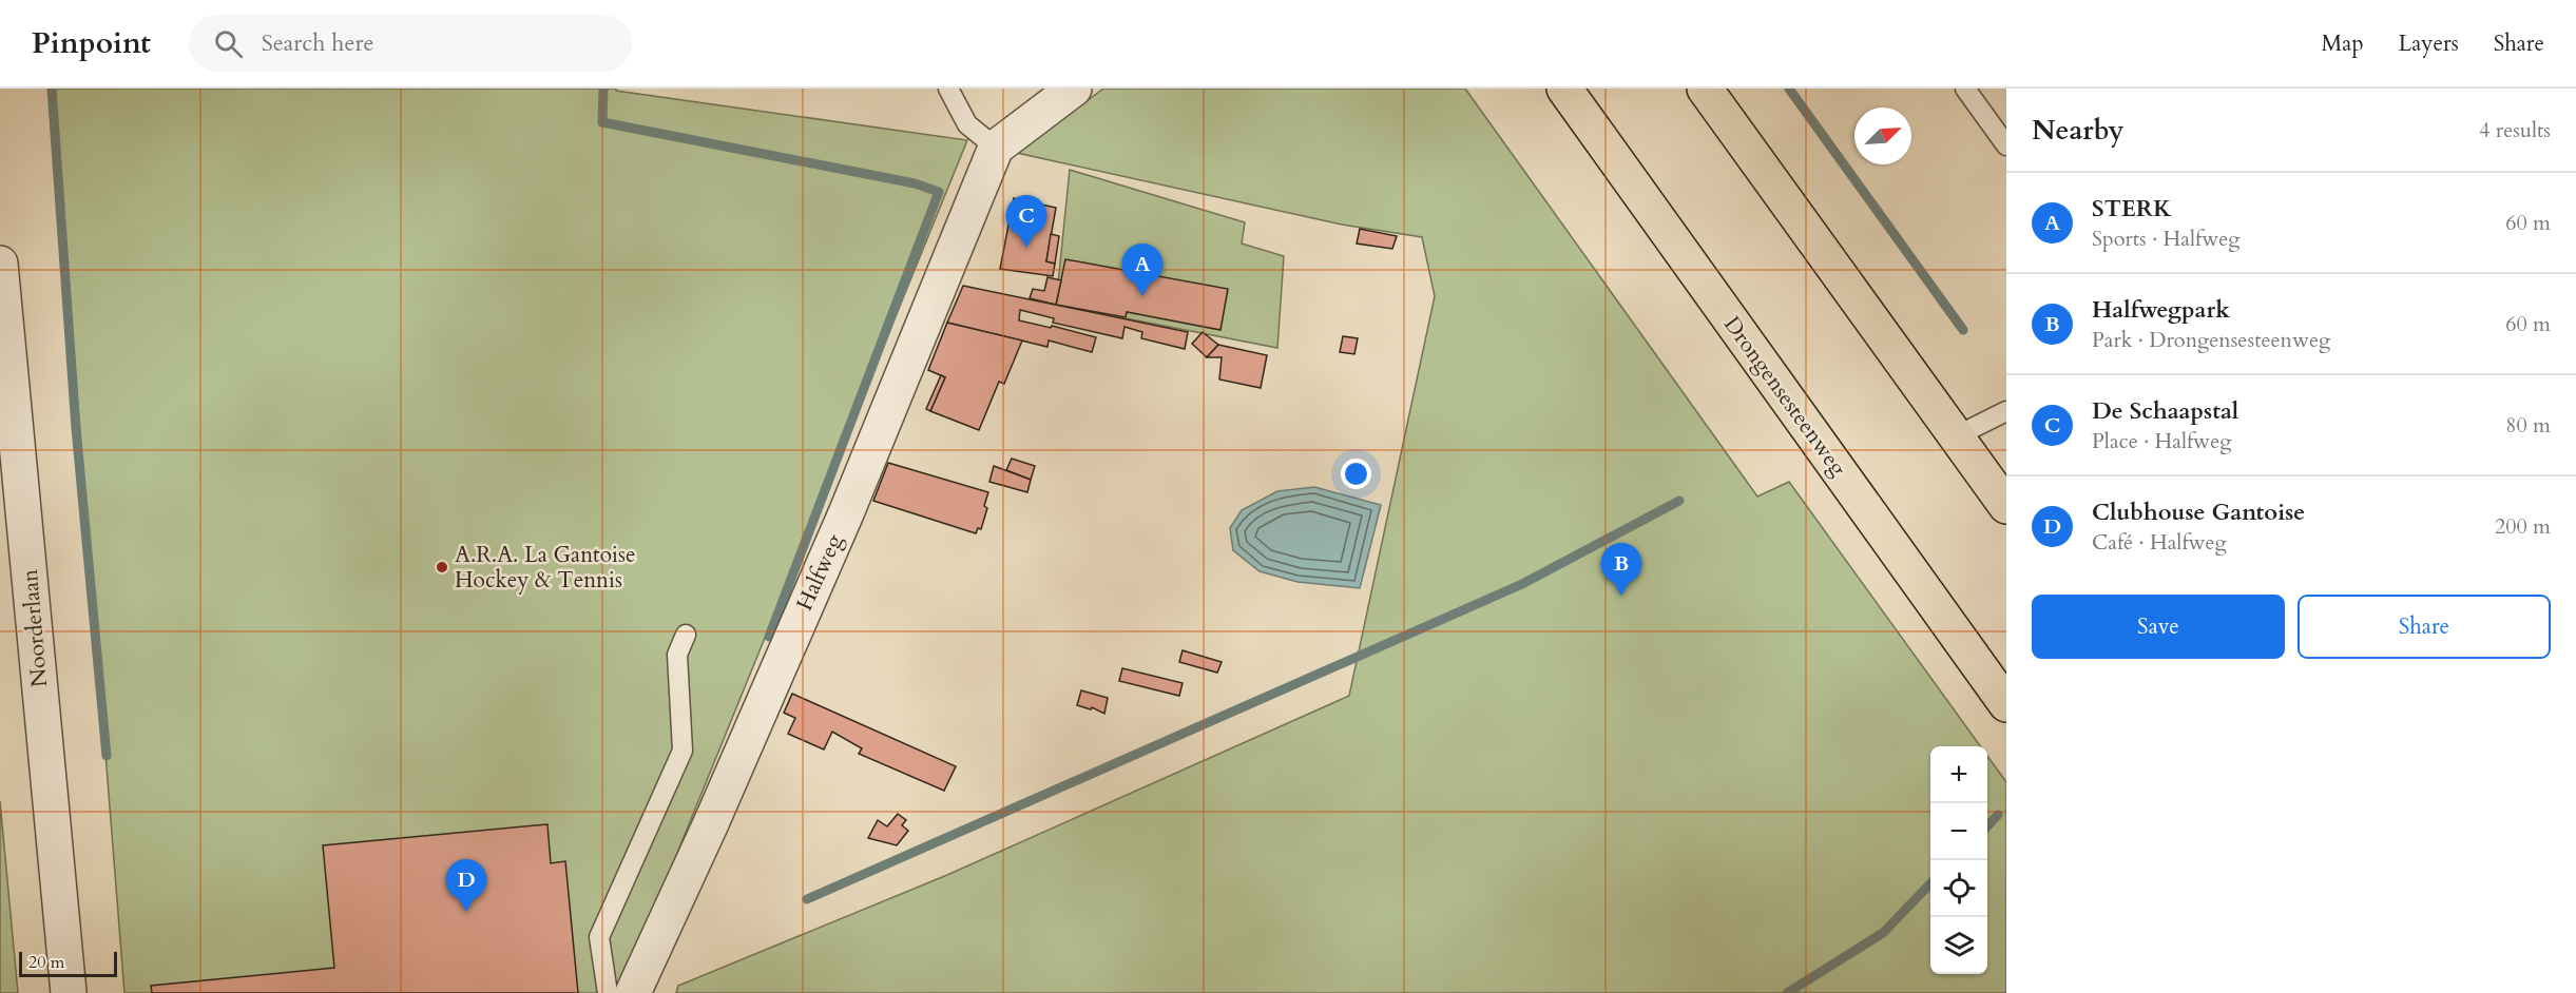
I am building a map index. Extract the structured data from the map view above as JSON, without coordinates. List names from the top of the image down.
{
  "streets": {
    "highway": ["Drongensesteenweg"],
    "street": ["Halfweg", "Noorderlaan"]
  },
  "places": ["A.R.A. La Gantoise Hockey & Tennis"],
  "scale_bar": "20 m",
  "north": "top right",
  "page": {
    "header": "Pinpoint",
    "search": "Search here",
    "nav": ["Map", "Layers", "Share"],
    "heading": ["Nearby", "4 results"],
    "list": [
      {
        "mark": "A",
        "name": "STERK",
        "note": "Sports · Halfweg",
        "value": "60 m"
      },
      {
        "mark": "B",
        "name": "Halfwegpark",
        "note": "Park · Drongensesteenweg",
        "value": "60 m"
      },
      {
        "mark": "C",
        "name": "De Schaapstal",
        "note": "Place · Halfweg",
        "value": "80 m"
      },
      {
        "mark": "D",
        "name": "Clubhouse Gantoise",
        "note": "Café · Halfweg",
        "value": "200 m"
      }
    ],
    "pins": [
      "C",
      "A",
      "B",
      "D"
    ],
    "buttons": ["Save", "Share"],
    "map_buttons": ["+", "−"],
    "scale": "20 m"
  }
}
